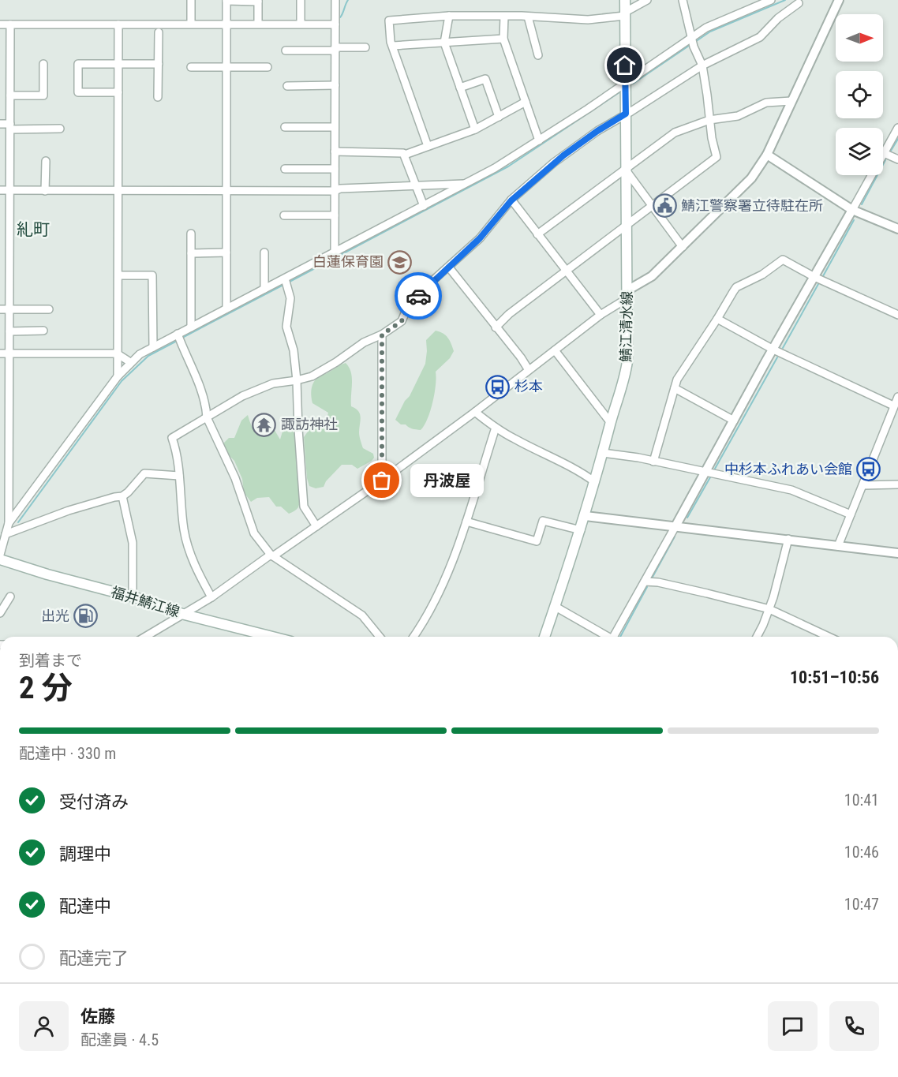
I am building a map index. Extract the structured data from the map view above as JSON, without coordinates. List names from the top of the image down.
{
  "streets": {
    "main road": ["鯖江清水線", "福井鯖江線"]
  },
  "districts": ["糺町"],
  "places": {
    "public building": ["鯖江警察署立待駐在所"],
    "school or university": ["白蓮保育園"],
    "bus stop": ["杉本", "中杉本ふれあい会館"],
    "temple": ["諏訪神社"],
    "other": ["丹波屋"],
    "fuel station": ["出光"]
  },
  "north": "right",
  "page": {
    "bubble": "丹波屋",
    "heading": ["2 分", "到着まで", "10:51–10:56"],
    "panel": ["佐藤", "配達員 · 4.5"],
    "bar": "配達中 · 330 m",
    "list": [
      ["受付済み", "10:41"],
      ["調理中", "10:46"],
      ["配達中", "10:47"],
      "配達完了"
    ]
  }
}
